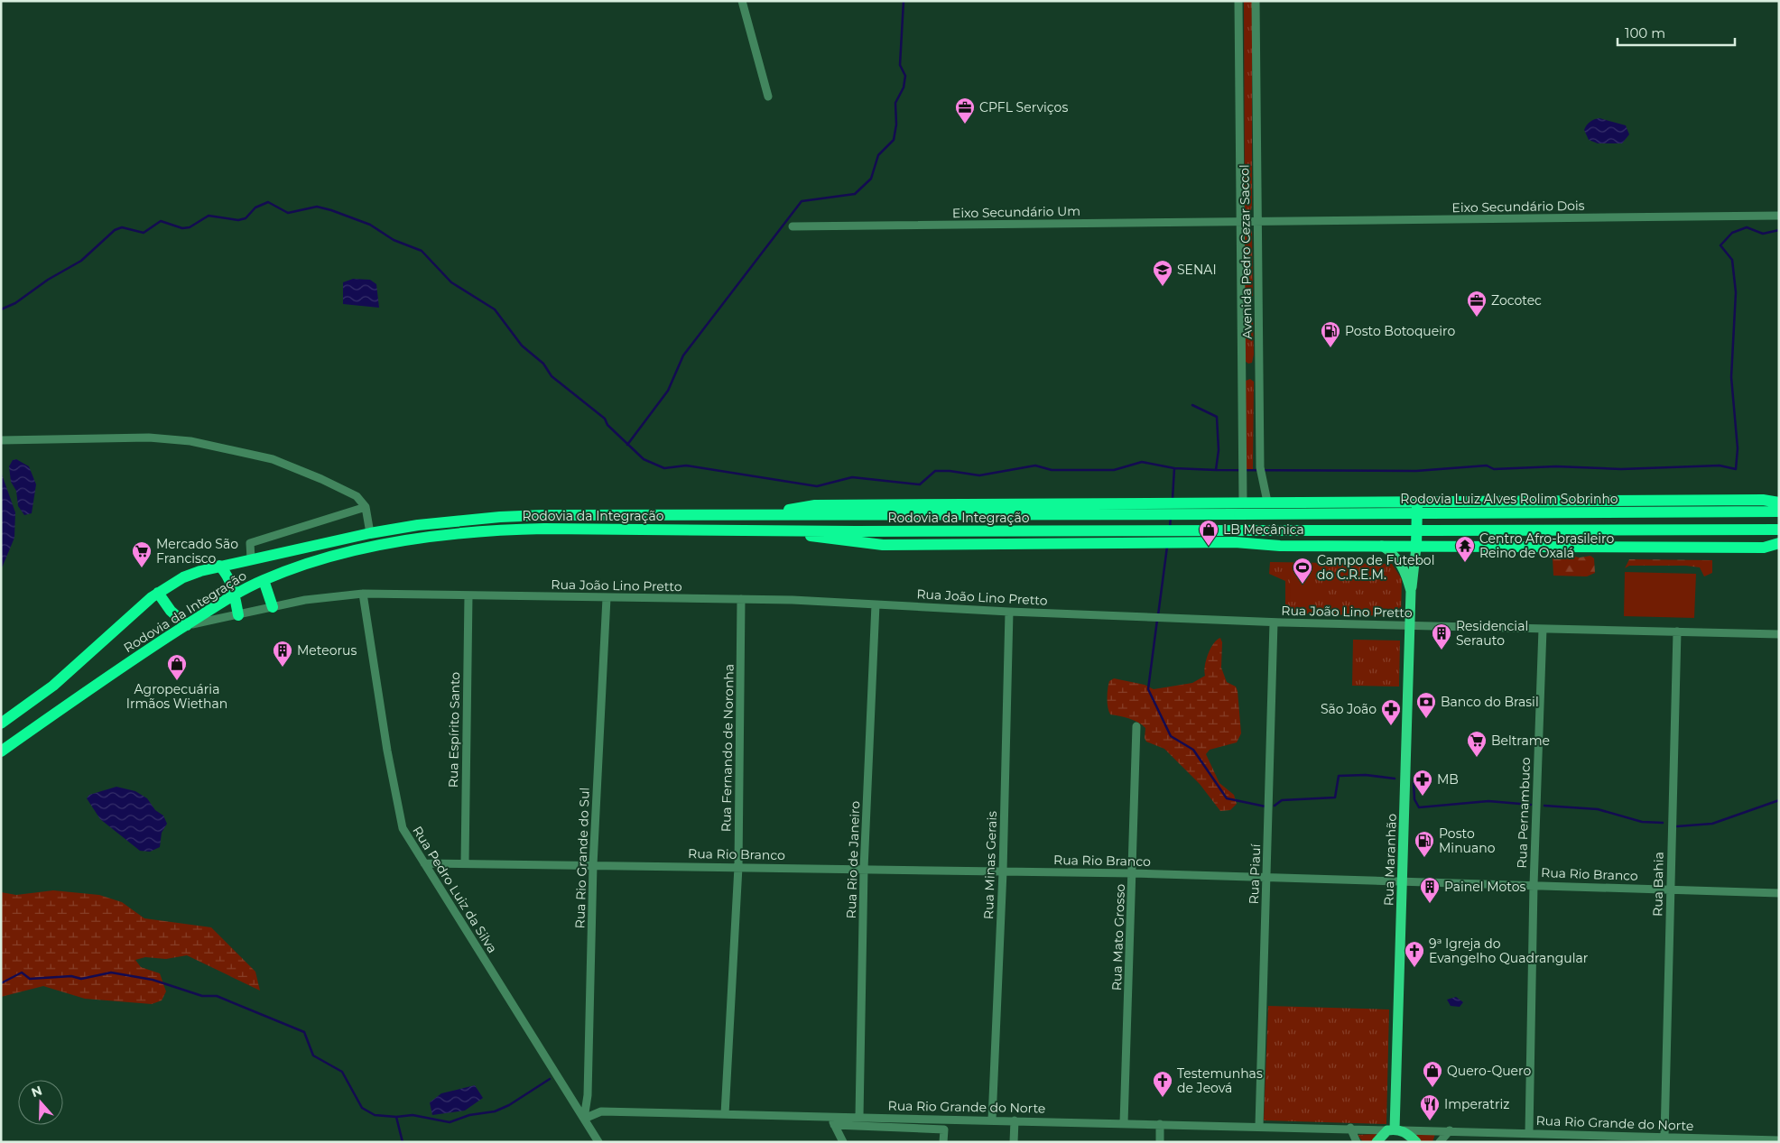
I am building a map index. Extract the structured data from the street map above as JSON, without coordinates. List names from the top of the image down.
{
  "streets": {
    "highway": ["Rodovia Luiz Alves Rolim Sobrinho", "Rodovia da Integração"],
    "main road": ["Rua Maranhão"],
    "street": [
      "Eixo Secundário Dois",
      "Eixo Secundário Um",
      "Avenida Pedro Cezar Saccol",
      "Rua João Lino Pretto",
      "Rua Espírito Santo",
      "Rua Fernando de Noronha",
      "Rua Pernambuco",
      "Rua Rio Branco",
      "Rua Rio Grande do Sul",
      "Rua Rio de Janeiro",
      "Rua Minas Gerais",
      "Rua Piauí",
      "Rua Bahia",
      "Rua Pedro Luiz da Silva",
      "Rua Mato Grosso",
      "Rua Rio Grande do Norte"
    ]
  },
  "crossings": [
    ["Eixo Secundário Dois", "Eixo Secundário Um"],
    ["Eixo Secundário Dois", "Avenida Pedro Cezar Saccol"],
    ["Eixo Secundário Um", "Avenida Pedro Cezar Saccol"],
    ["Rodovia Luiz Alves Rolim Sobrinho", "Rodovia da Integração"],
    ["Rodovia da Integração", "Rua João Lino Pretto"],
    ["Rua João Lino Pretto", "Rua Espírito Santo"],
    ["Rua João Lino Pretto", "Rua Fernando de Noronha"],
    ["Rua João Lino Pretto", "Rua Pernambuco"],
    ["Rua João Lino Pretto", "Rua Rio Grande do Sul"],
    ["Rua João Lino Pretto", "Rua Rio de Janeiro"],
    ["Rua João Lino Pretto", "Rua Maranhão"],
    ["Rua João Lino Pretto", "Rua Minas Gerais"],
    ["Rua João Lino Pretto", "Rua Piauí"],
    ["Rua João Lino Pretto", "Rua Bahia"],
    ["Rua João Lino Pretto", "Rua Pedro Luiz da Silva"],
    ["Rua Espírito Santo", "Rua Rio Branco"],
    ["Rua Fernando de Noronha", "Rua Rio Branco"],
    ["Rua Fernando de Noronha", "Rua Rio Grande do Norte"],
    ["Rua Pernambuco", "Rua Rio Branco"],
    ["Rua Pernambuco", "Rua Rio Grande do Norte"],
    ["Rua Rio Branco", "Rua Rio Grande do Sul"],
    ["Rua Rio Branco", "Rua Rio de Janeiro"],
    ["Rua Rio Branco", "Rua Maranhão"],
    ["Rua Rio Branco", "Rua Minas Gerais"],
    ["Rua Rio Branco", "Rua Piauí"],
    ["Rua Rio Branco", "Rua Bahia"],
    ["Rua Rio Branco", "Rua Pedro Luiz da Silva"],
    ["Rua Rio Branco", "Rua Mato Grosso"],
    ["Rua Rio Grande do Sul", "Rua Pedro Luiz da Silva"],
    ["Rua Rio Grande do Sul", "Rua Rio Grande do Norte"],
    ["Rua Rio de Janeiro", "Rua Rio Grande do Norte"],
    ["Rua Maranhão", "Rua Rio Grande do Norte"],
    ["Rua Minas Gerais", "Rua Rio Grande do Norte"],
    ["Rua Piauí", "Rua Rio Grande do Norte"],
    ["Rua Bahia", "Rua Rio Grande do Norte"],
    ["Rua Pedro Luiz da Silva", "Rua Rio Grande do Norte"],
    ["Rua Mato Grosso", "Rua Rio Grande do Norte"]
  ],
  "places": {
    "office": ["CPFL Serviços", "Zocotec"],
    "school or university": ["SENAI"],
    "fuel station": ["Posto Botoqueiro", "Posto Minuano"],
    "shop": ["LB Mecânica", "Agropecuária Irmãos Wiethan", "Quero-Quero"],
    "temple": ["Centro Afro-brasileiro Reino de Oxalá"],
    "supermarket": ["Mercado São Francisco", "Beltrame"],
    "sports": ["Campo de Futebol do C.R.E.M."],
    "building": ["Residencial Serauto", "Meteorus", "Painel Motos"],
    "bank": ["Banco do Brasil"],
    "pharmacy": ["São João", "MB"],
    "church": ["9ª Igreja do Evangelho Quadrangular", "Testemunhas de Jeová"],
    "restaurant": ["Imperatriz"]
  },
  "scale_bar": "100 m",
  "north": "top"
}
